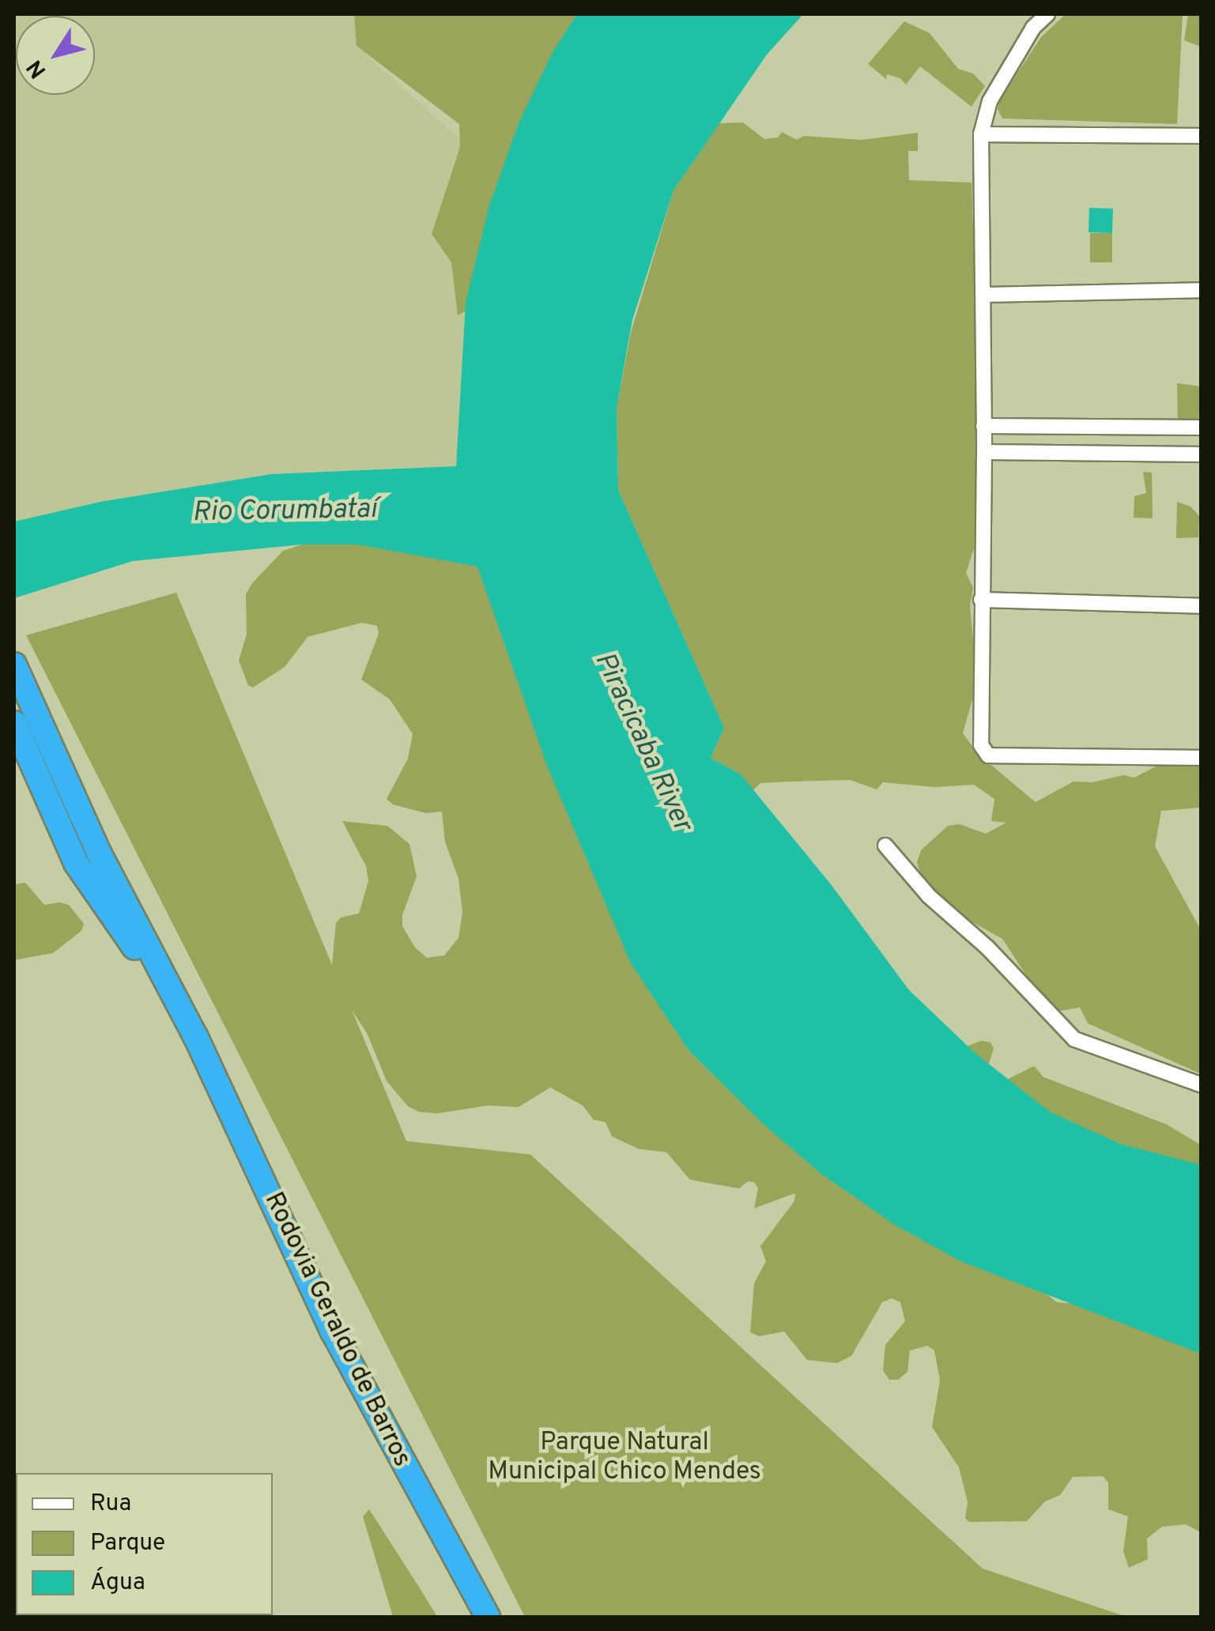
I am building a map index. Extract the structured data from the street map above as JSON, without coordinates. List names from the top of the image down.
{
  "streets": {
    "highway": ["Rodovia Geraldo de Barros"]
  },
  "water": ["Rio Corumbataí", "Piracicaba River"],
  "parks": ["Parque Natural Municipal Chico Mendes"],
  "legend": ["Rua", "Parque", "Água"],
  "north": "bottom left"
}
